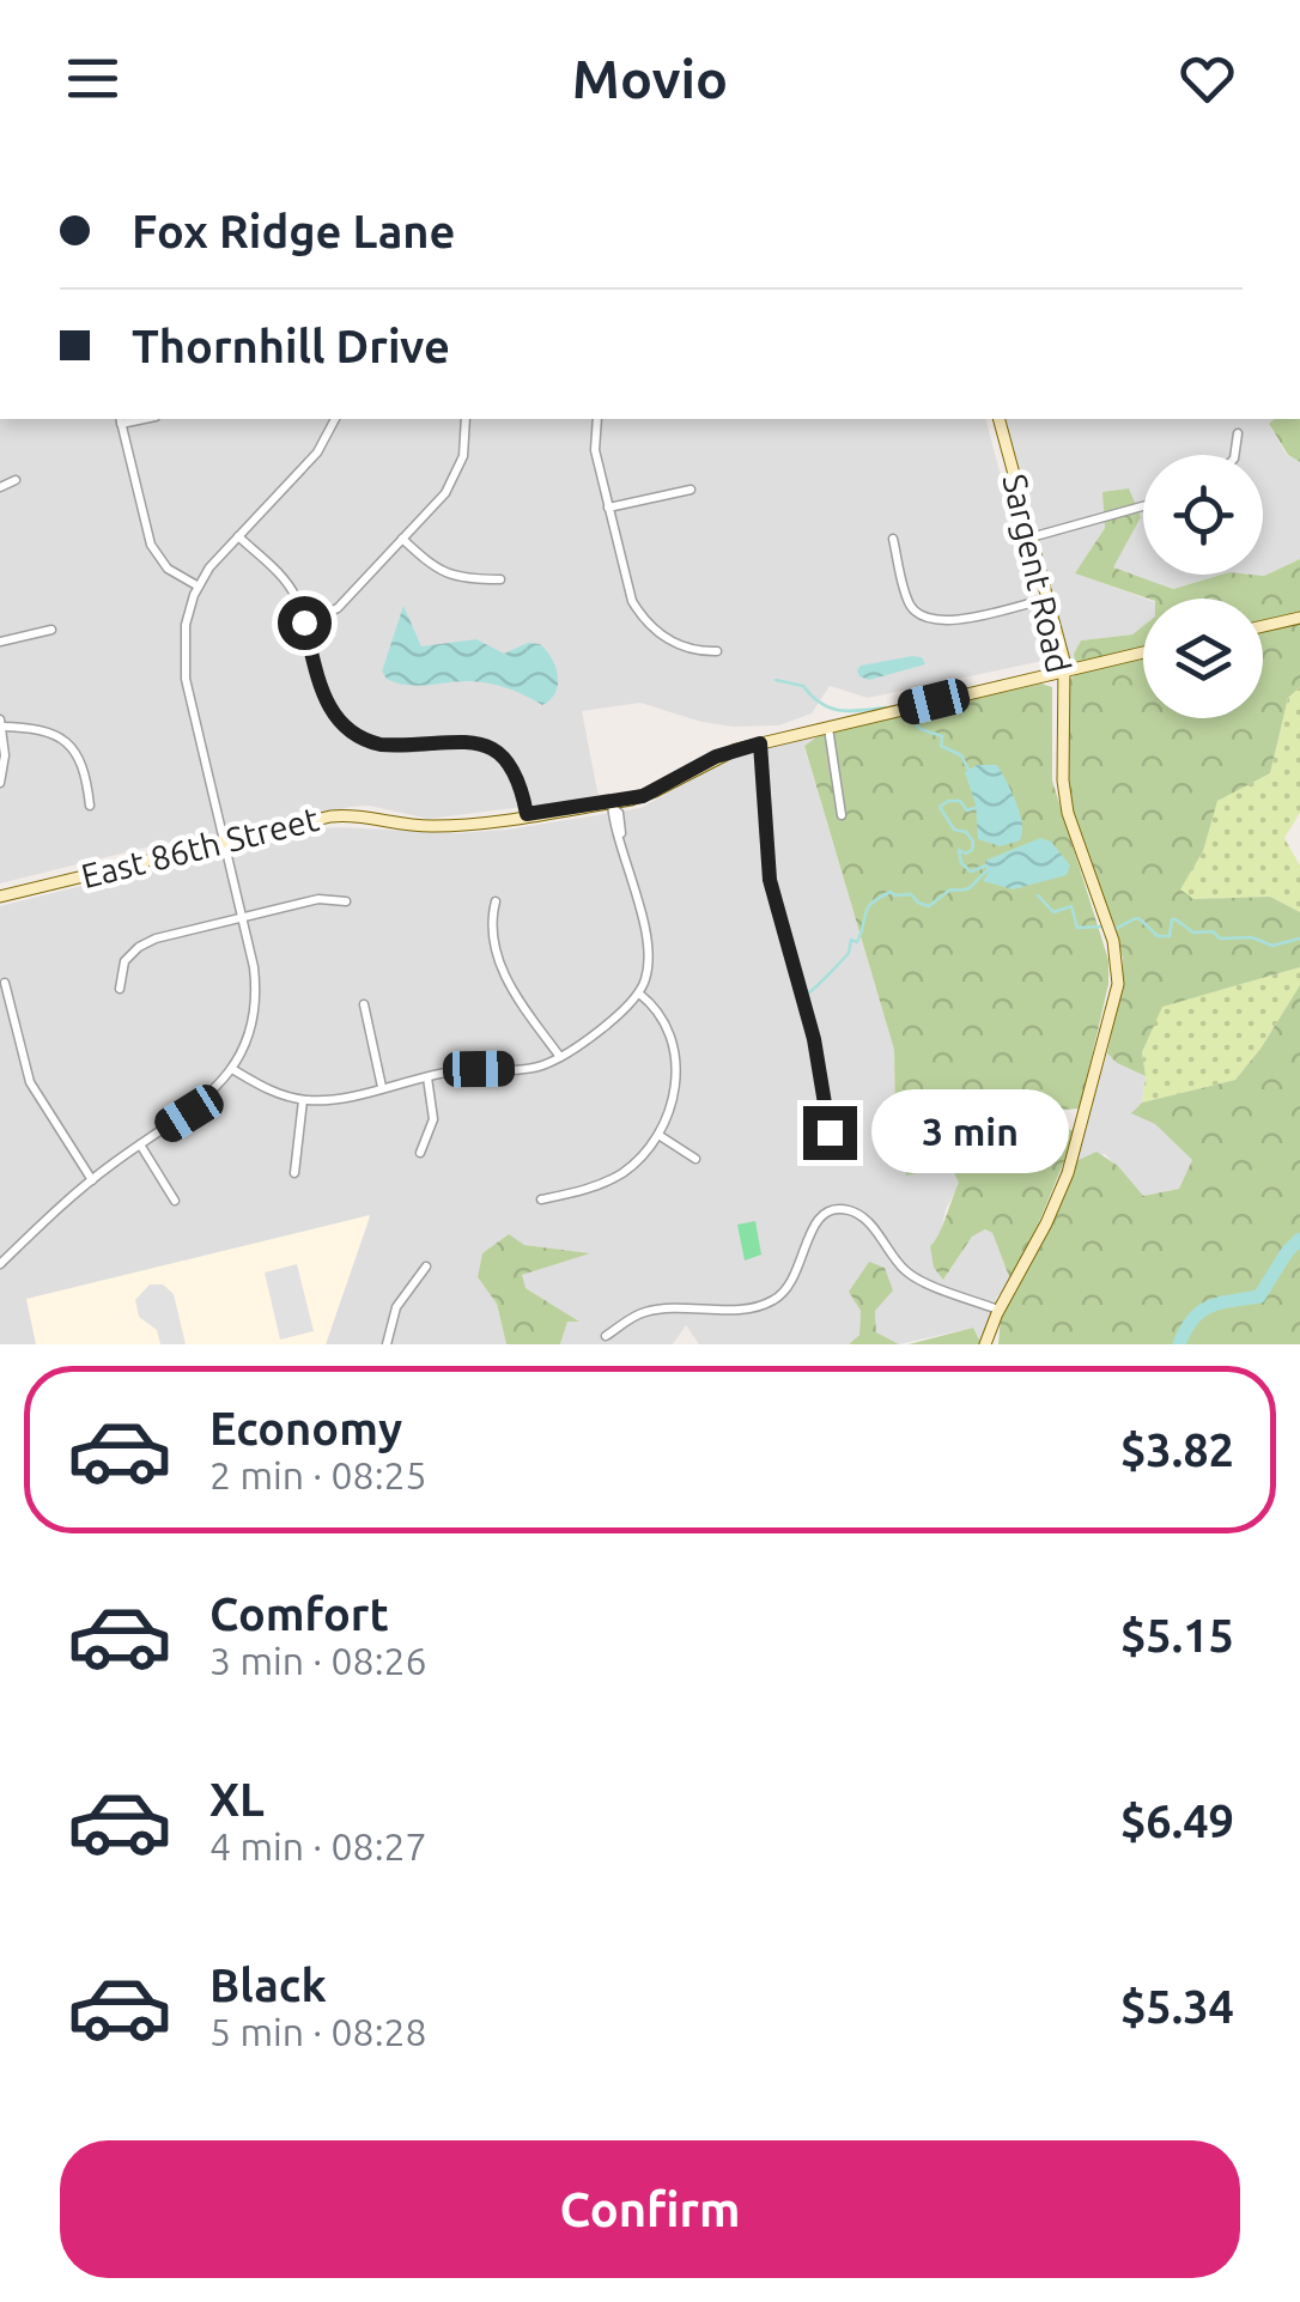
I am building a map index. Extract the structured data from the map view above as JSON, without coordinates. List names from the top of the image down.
{
  "streets": {
    "street": ["Sargent Road", "East 86th Street"]
  },
  "crossings": [
    ["Sargent Road", "East 86th Street"]
  ],
  "page": {
    "header": "Movio",
    "banner": ["Fox Ridge Lane", "Thornhill Drive"],
    "bubble": "3 min",
    "list": [
      {
        "name": "Economy",
        "note": "2 min · 08:25",
        "value": "$3.82"
      },
      {
        "name": "Comfort",
        "note": "3 min · 08:26",
        "value": "$5.15"
      },
      {
        "name": "XL",
        "note": "4 min · 08:27",
        "value": "$6.49"
      },
      {
        "name": "Black",
        "note": "5 min · 08:28",
        "value": "$5.34"
      }
    ],
    "buttons": "Confirm"
  }
}
